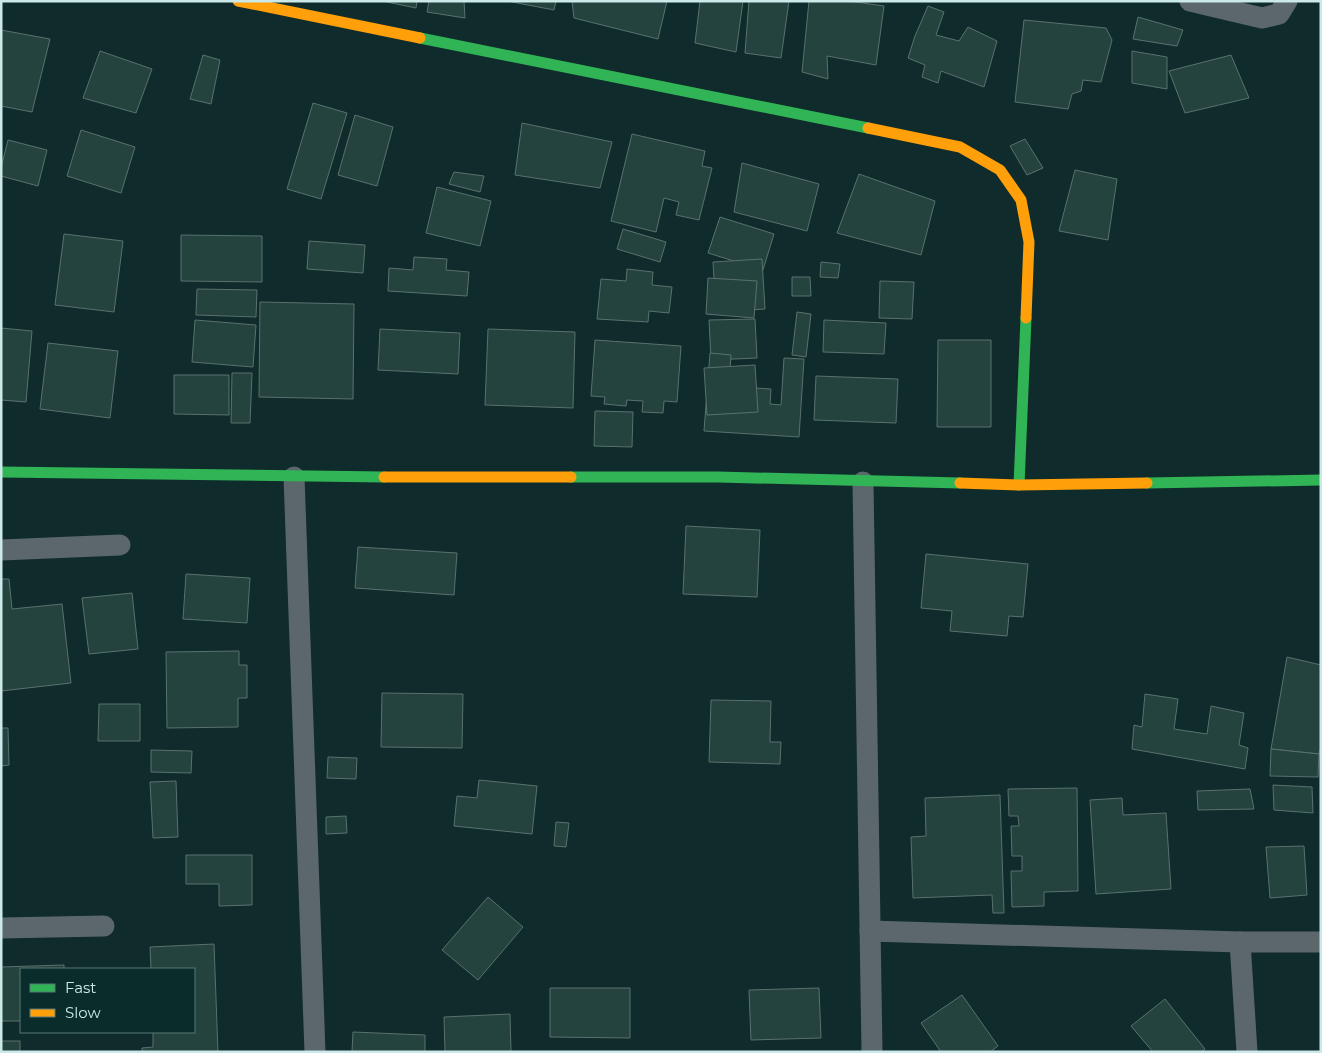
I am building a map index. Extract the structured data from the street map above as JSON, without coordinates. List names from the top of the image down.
{
  "legend": ["Fast", "Slow"]
}
